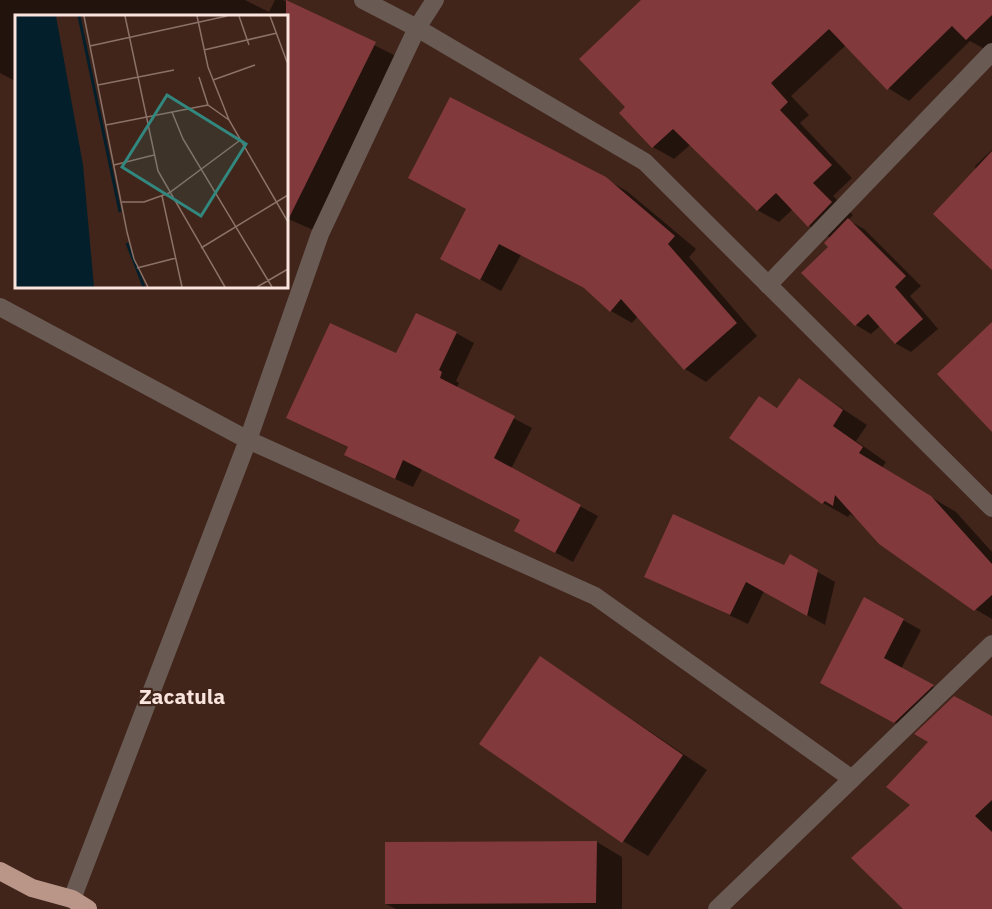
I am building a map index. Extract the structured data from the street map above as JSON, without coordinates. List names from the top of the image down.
{
  "districts": ["Zacatula"]
}
